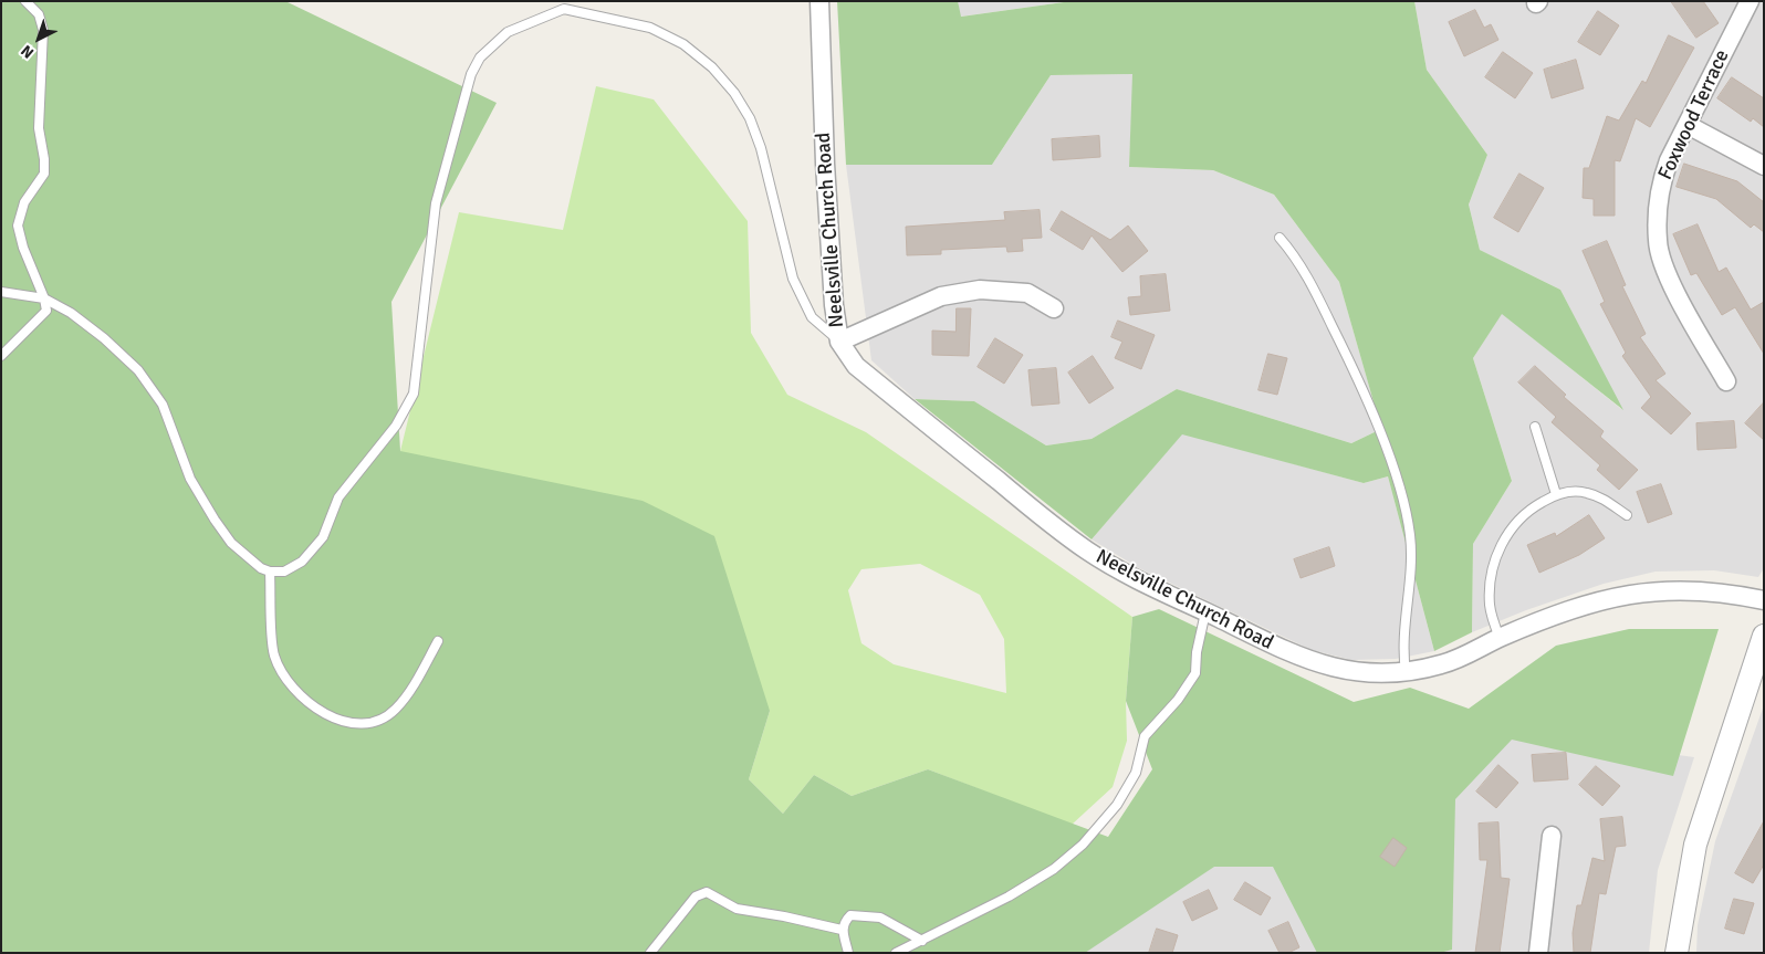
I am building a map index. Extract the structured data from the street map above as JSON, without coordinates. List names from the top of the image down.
{
  "streets": {
    "street": ["Foxwood Terrace", "Neelsville Church Road"]
  },
  "north": "bottom left"
}
